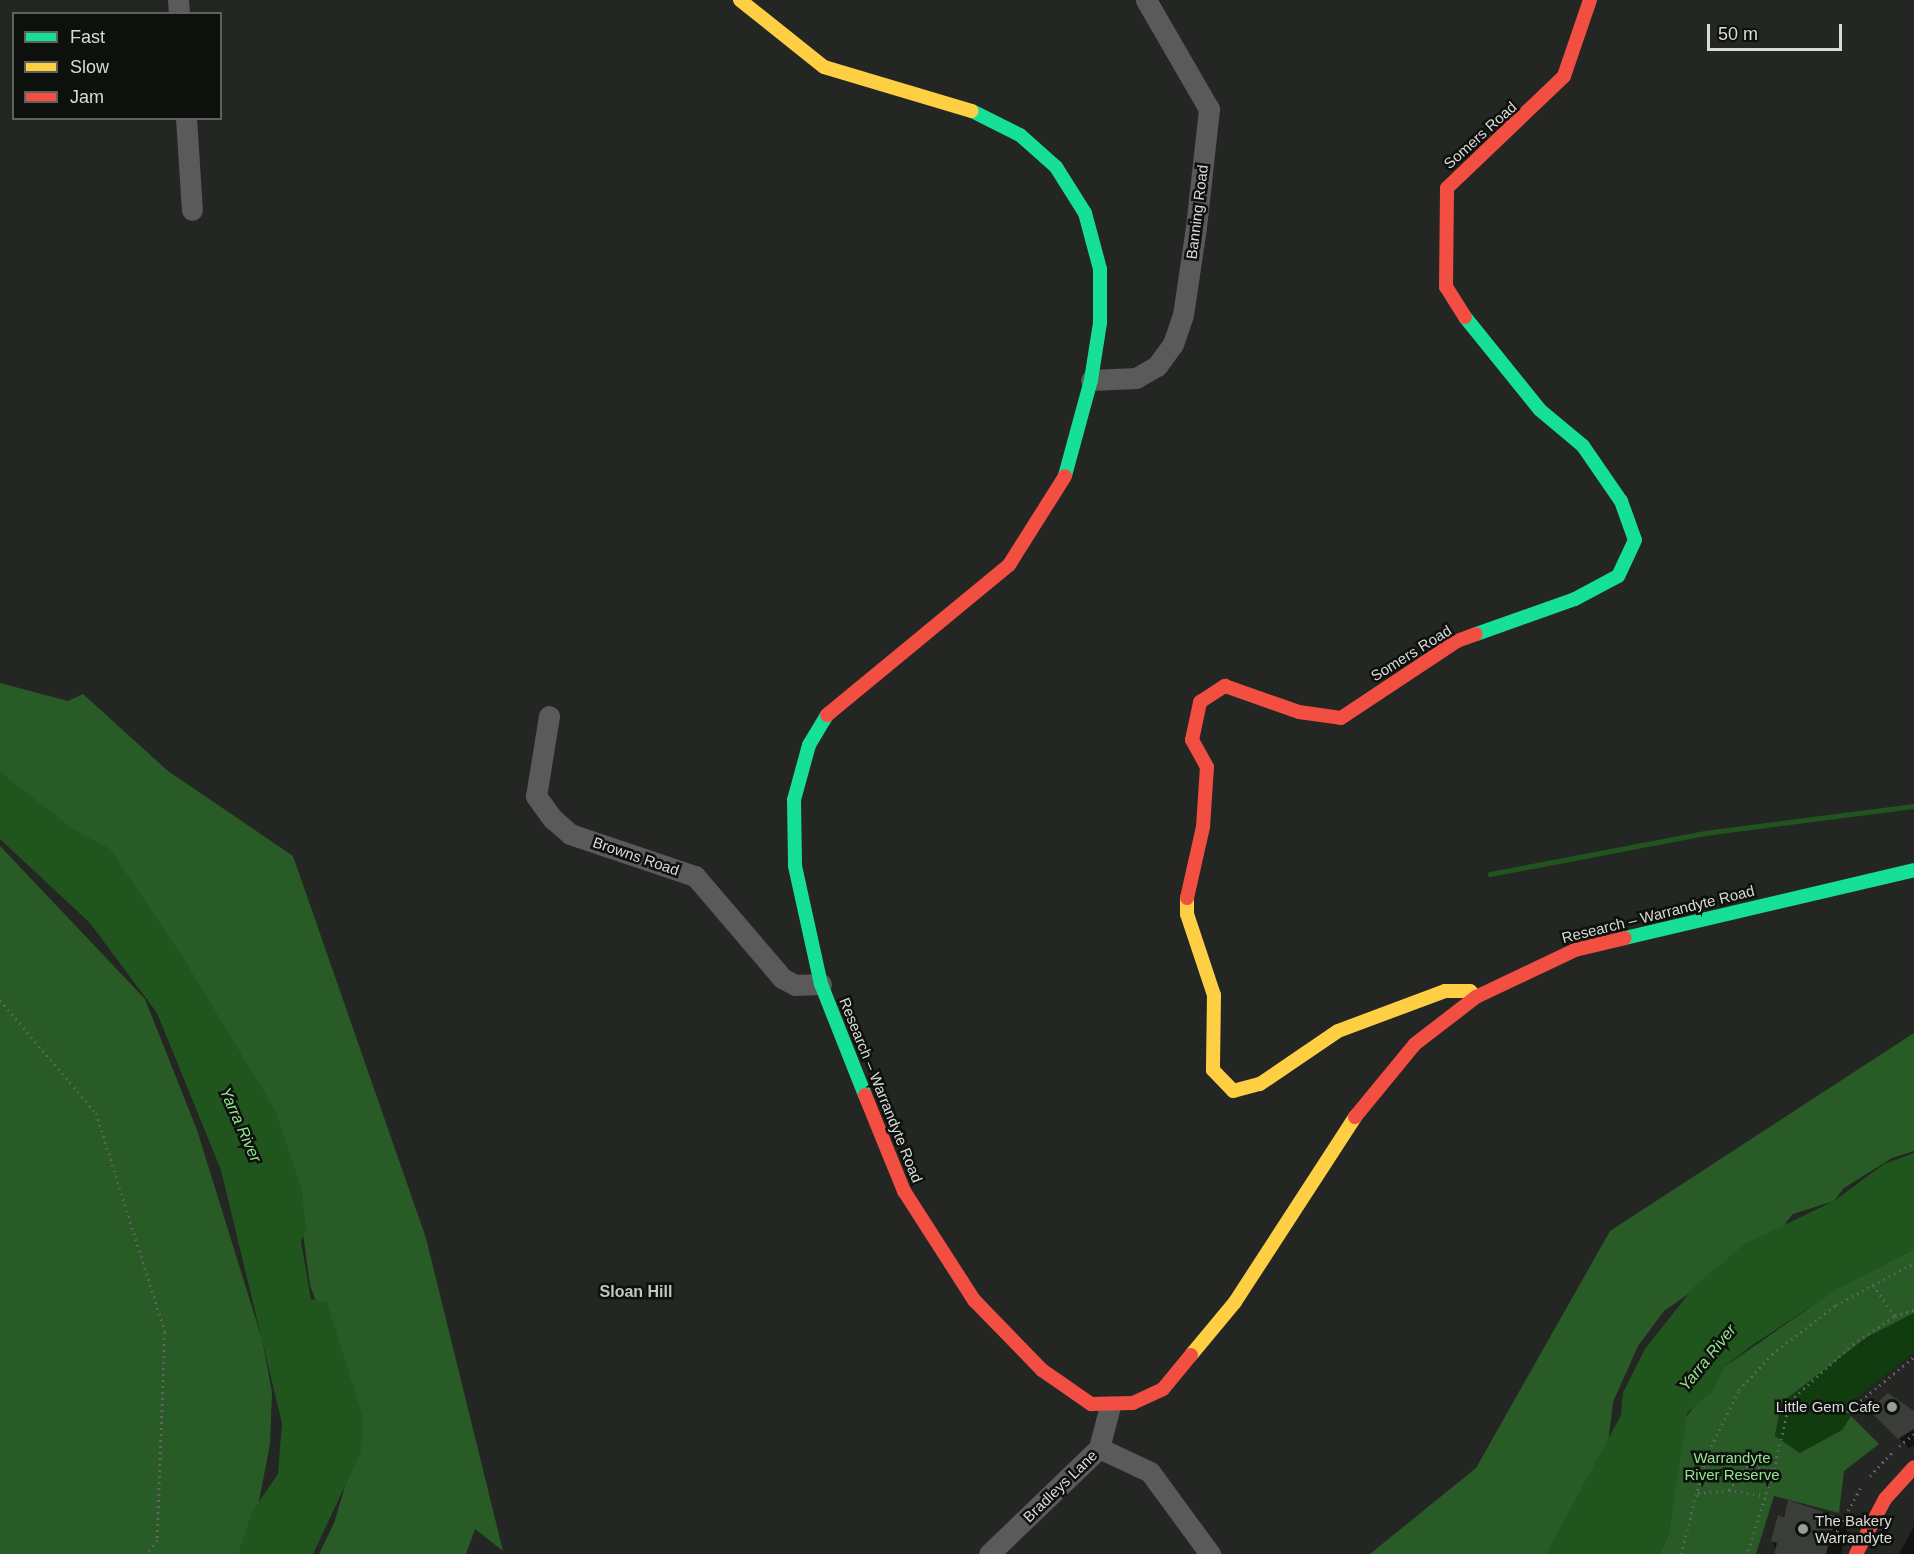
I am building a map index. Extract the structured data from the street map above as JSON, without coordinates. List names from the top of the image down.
{
  "streets": {
    "main road": ["Somers Road", "Research – Warrandyte Road"],
    "street": ["Banning Road", "Browns Road", "Bradleys Lane"]
  },
  "crossings": [
    ["Somers Road", "Research – Warrandyte Road"],
    ["Banning Road", "Research – Warrandyte Road"],
    ["Browns Road", "Research – Warrandyte Road"],
    ["Research – Warrandyte Road", "Bradleys Lane"]
  ],
  "districts": ["Sloan Hill"],
  "water": ["Yarra River"],
  "parks": ["Warrandyte River Reserve"],
  "places": ["Little Gem Cafe", "The Bakery Warrandyte"],
  "legend": ["Fast", "Slow", "Jam"],
  "scale_bar": "50 m"
}
